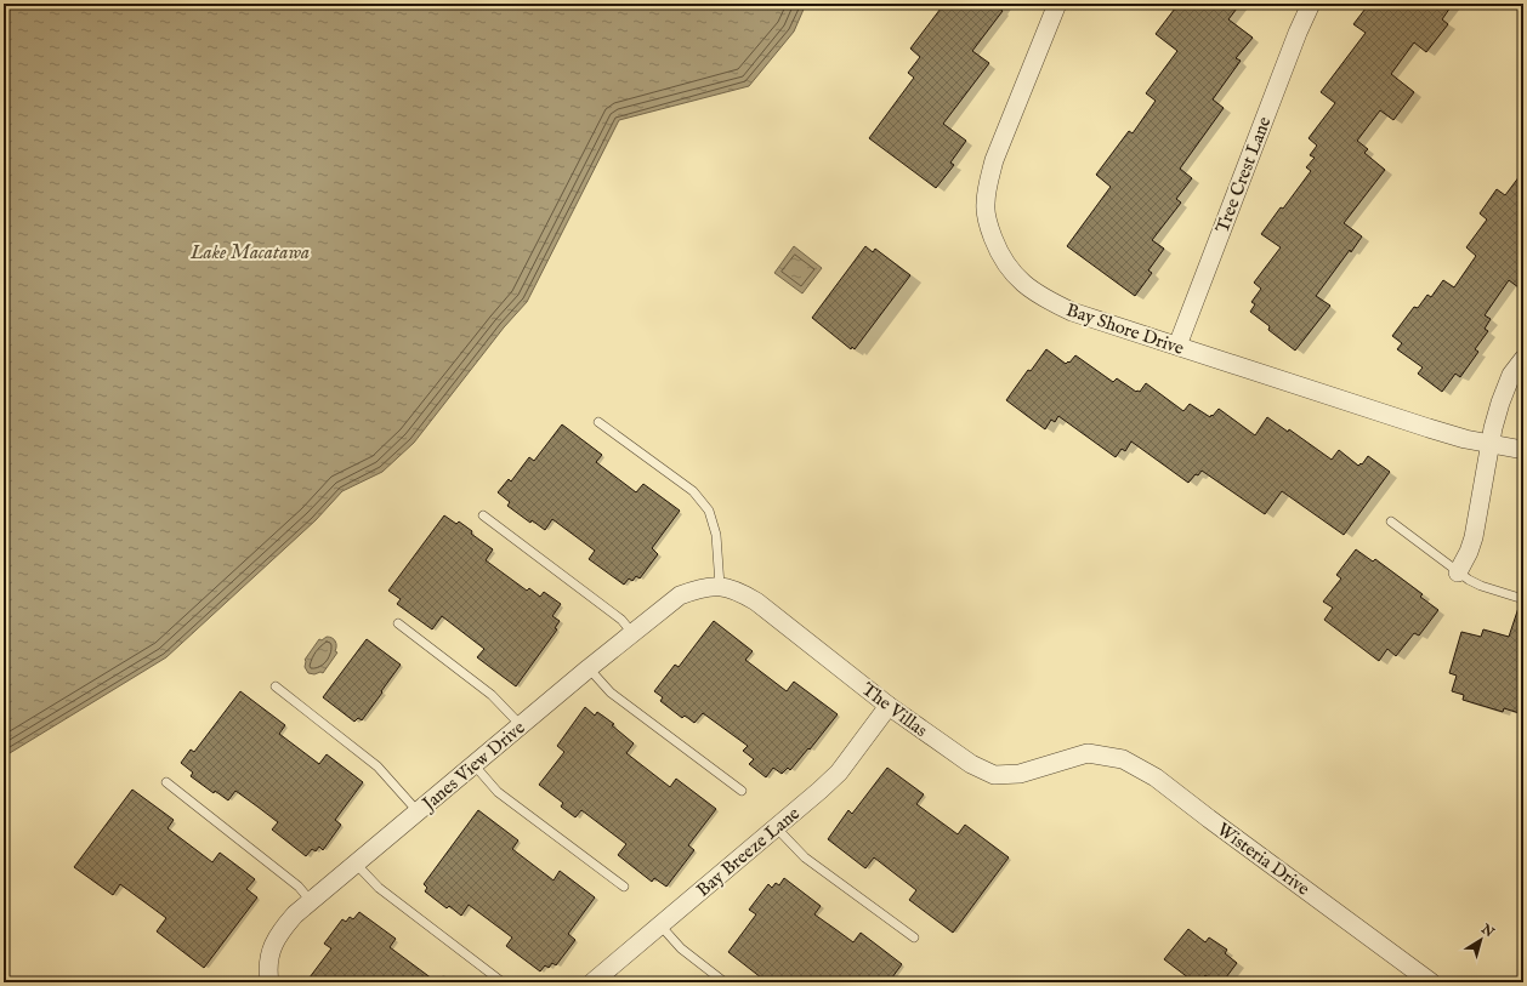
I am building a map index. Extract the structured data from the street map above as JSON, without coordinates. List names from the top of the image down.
{
  "streets": {
    "street": [
      "Tree Crest Lane",
      "Bay Shore Drive",
      "The Villas",
      "Janes View Drive",
      "Bay Breeze Lane",
      "Wisteria Drive"
    ]
  },
  "crossings": [
    ["Tree Crest Lane", "Bay Shore Drive"],
    ["The Villas", "Janes View Drive"],
    ["The Villas", "Bay Breeze Lane"],
    ["The Villas", "Wisteria Drive"]
  ],
  "water": ["Lake Macatawa"],
  "north": "top right"
}
